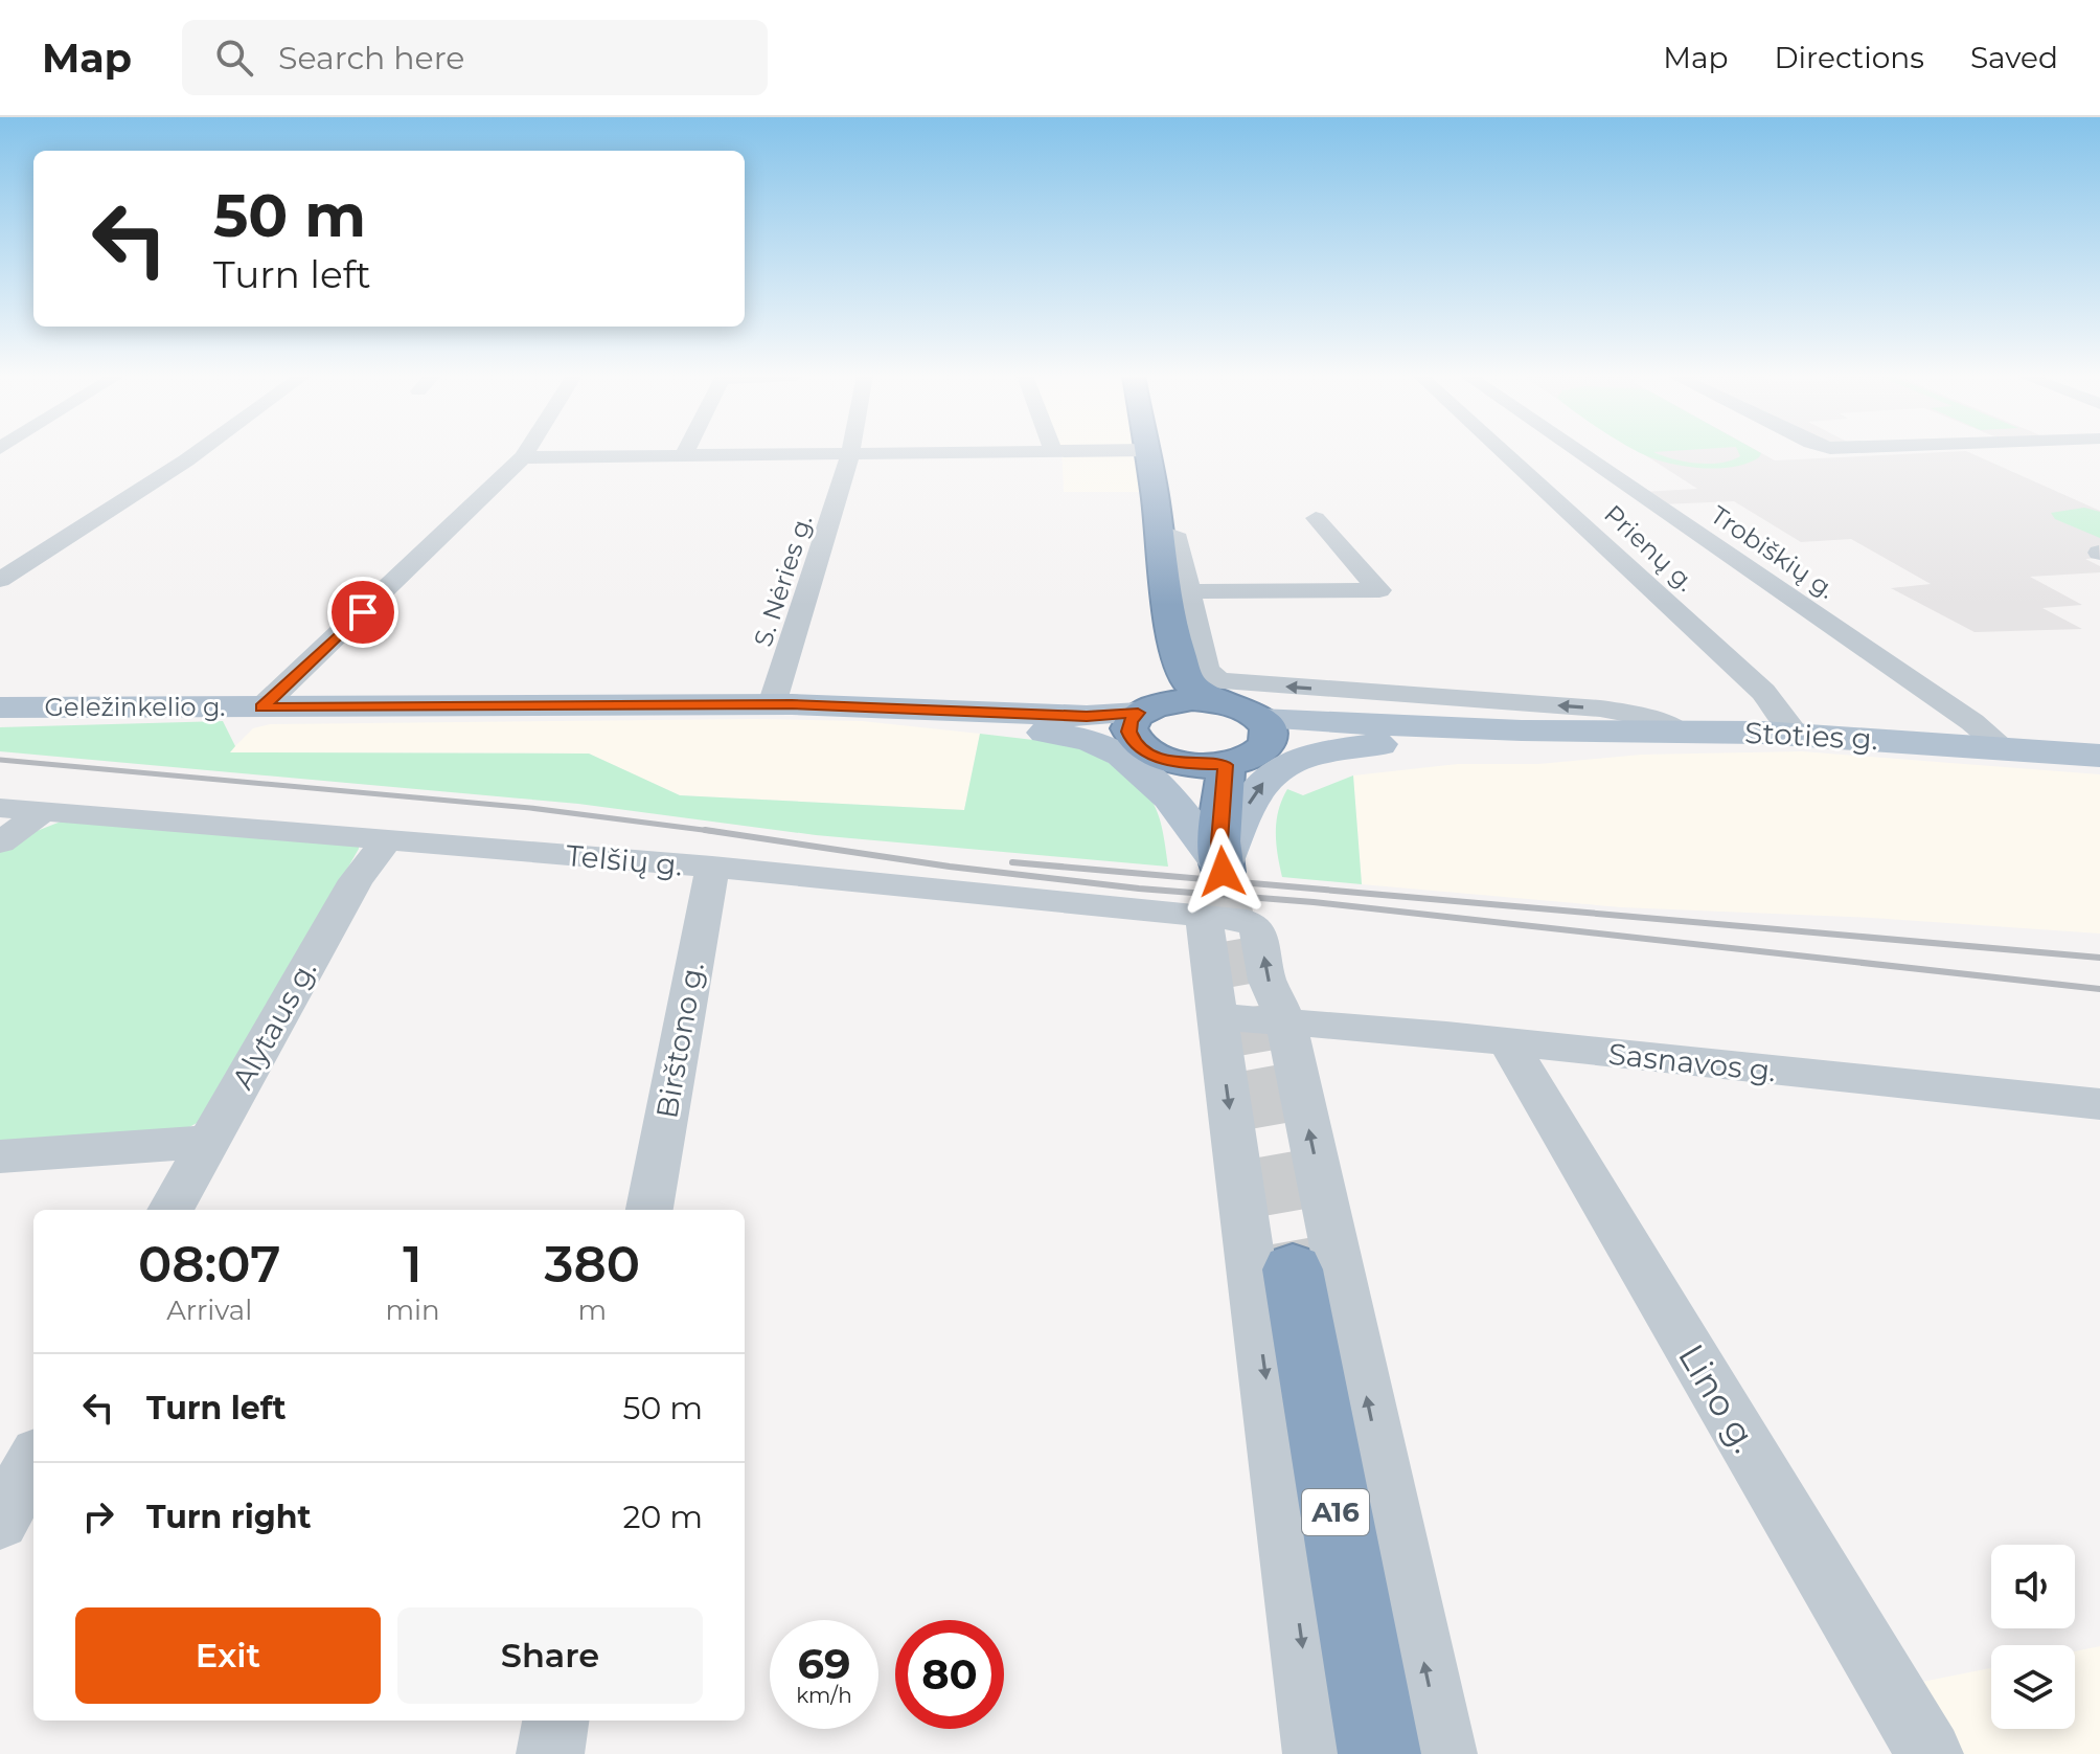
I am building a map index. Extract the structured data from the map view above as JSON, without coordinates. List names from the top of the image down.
{
  "streets": {
    "highway": ["A16"],
    "main road": ["Geležinkelio g.", "Stoties g."],
    "street": [
      "Prienų g.",
      "Trobiškių g.",
      "S. Nėries g.",
      "Telšių g.",
      "Alytaus g.",
      "Birštono g.",
      "Sasnavos g.",
      "Lino g."
    ]
  },
  "crossings": [
    ["Prienų g.", "Stoties g."],
    ["Trobiškių g.", "Stoties g."],
    ["S. Nėries g.", "Geležinkelio g."],
    ["Telšių g.", "Alytaus g."],
    ["Telšių g.", "Birštono g."],
    ["Telšių g.", "Sasnavos g."],
    ["Sasnavos g.", "Lino g."]
  ],
  "page": {
    "header": "Map",
    "search": "Search here",
    "nav": ["Map", "Directions", "Saved"],
    "turn": ["50 m", "Turn left"],
    "eta": [
      "08:07",
      "Arrival",
      "1",
      "min",
      "380",
      "m"
    ],
    "list": [
      {
        "name": "Turn left",
        "value": "50 m"
      },
      {
        "name": "Turn right",
        "value": "20 m"
      }
    ],
    "buttons": ["Exit", "Share"],
    "speed": "69 km/h",
    "limit": "80"
  }
}
